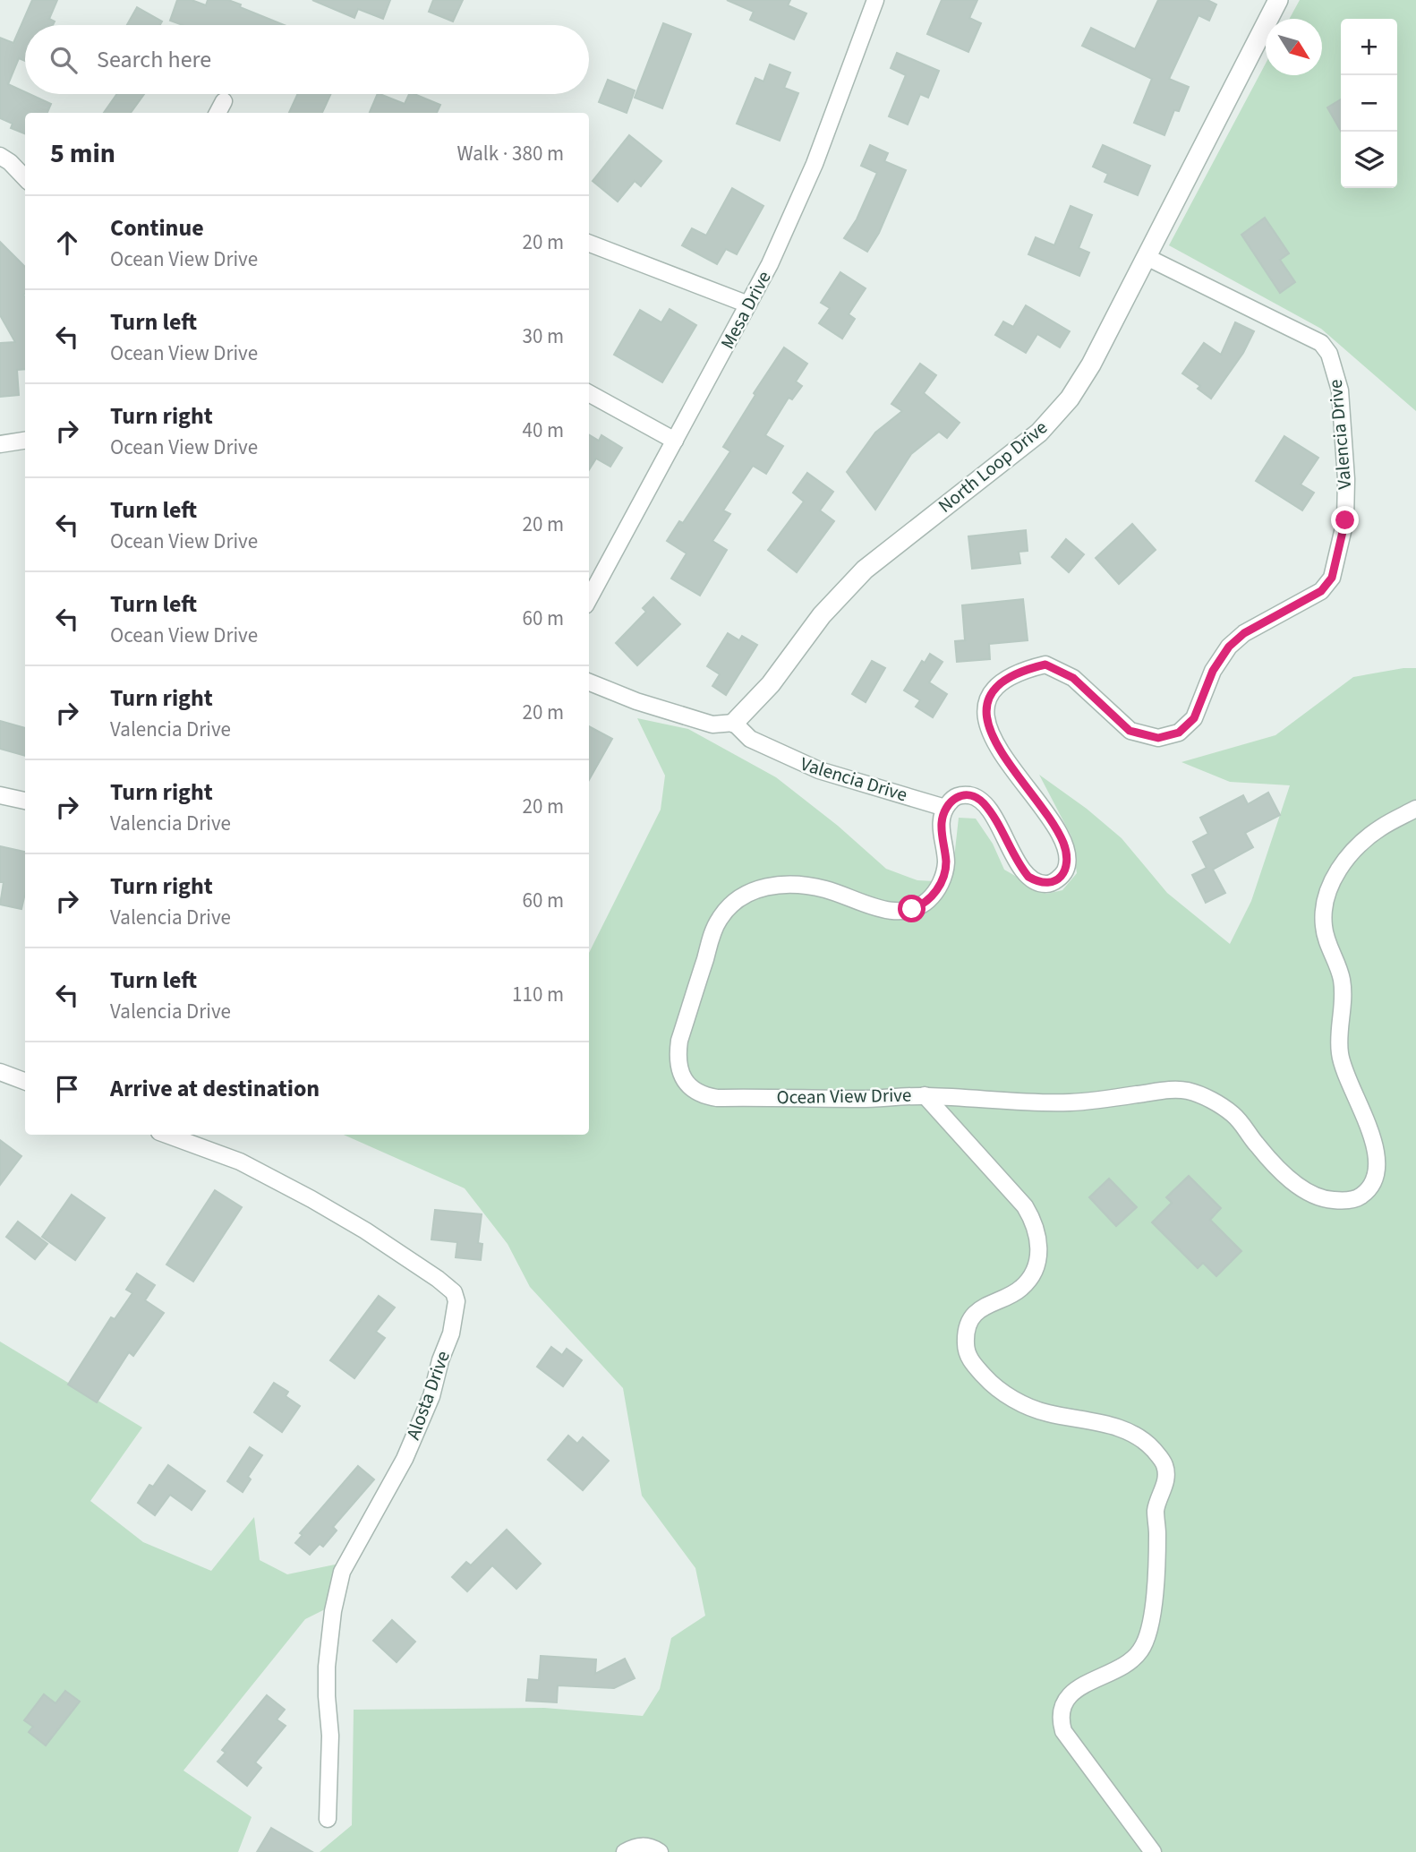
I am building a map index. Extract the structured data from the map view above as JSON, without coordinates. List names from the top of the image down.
{
  "streets": {
    "street": [
      "Mesa Drive",
      "Valencia Drive",
      "North Loop Drive",
      "Ocean View Drive",
      "Alosta Drive"
    ]
  },
  "crossings": [
    ["Valencia Drive", "North Loop Drive"],
    ["Valencia Drive", "Ocean View Drive"]
  ],
  "north": "bottom right",
  "page": {
    "map_buttons": ["+", "−"],
    "search": "Search here",
    "heading": ["5 min", "Walk · 380 m"],
    "list": [
      ["Continue", "Ocean View Drive", "20 m"],
      ["Turn left", "Ocean View Drive", "30 m"],
      ["Turn right", "Ocean View Drive", "40 m"],
      ["Turn left", "Ocean View Drive", "20 m"],
      ["Turn left", "Ocean View Drive", "60 m"],
      ["Turn right", "Valencia Drive", "20 m"],
      ["Turn right", "Valencia Drive", "20 m"],
      ["Turn right", "Valencia Drive", "60 m"],
      ["Turn left", "Valencia Drive", "110 m"],
      "Arrive at destination"
    ]
  }
}
